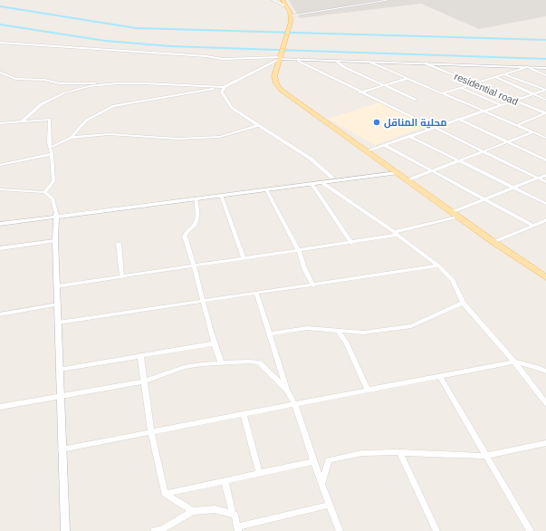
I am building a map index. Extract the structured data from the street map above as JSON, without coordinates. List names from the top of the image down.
{
  "streets": {
    "street": ["residential road"]
  },
  "places": ["محلية المناقل"]
}
